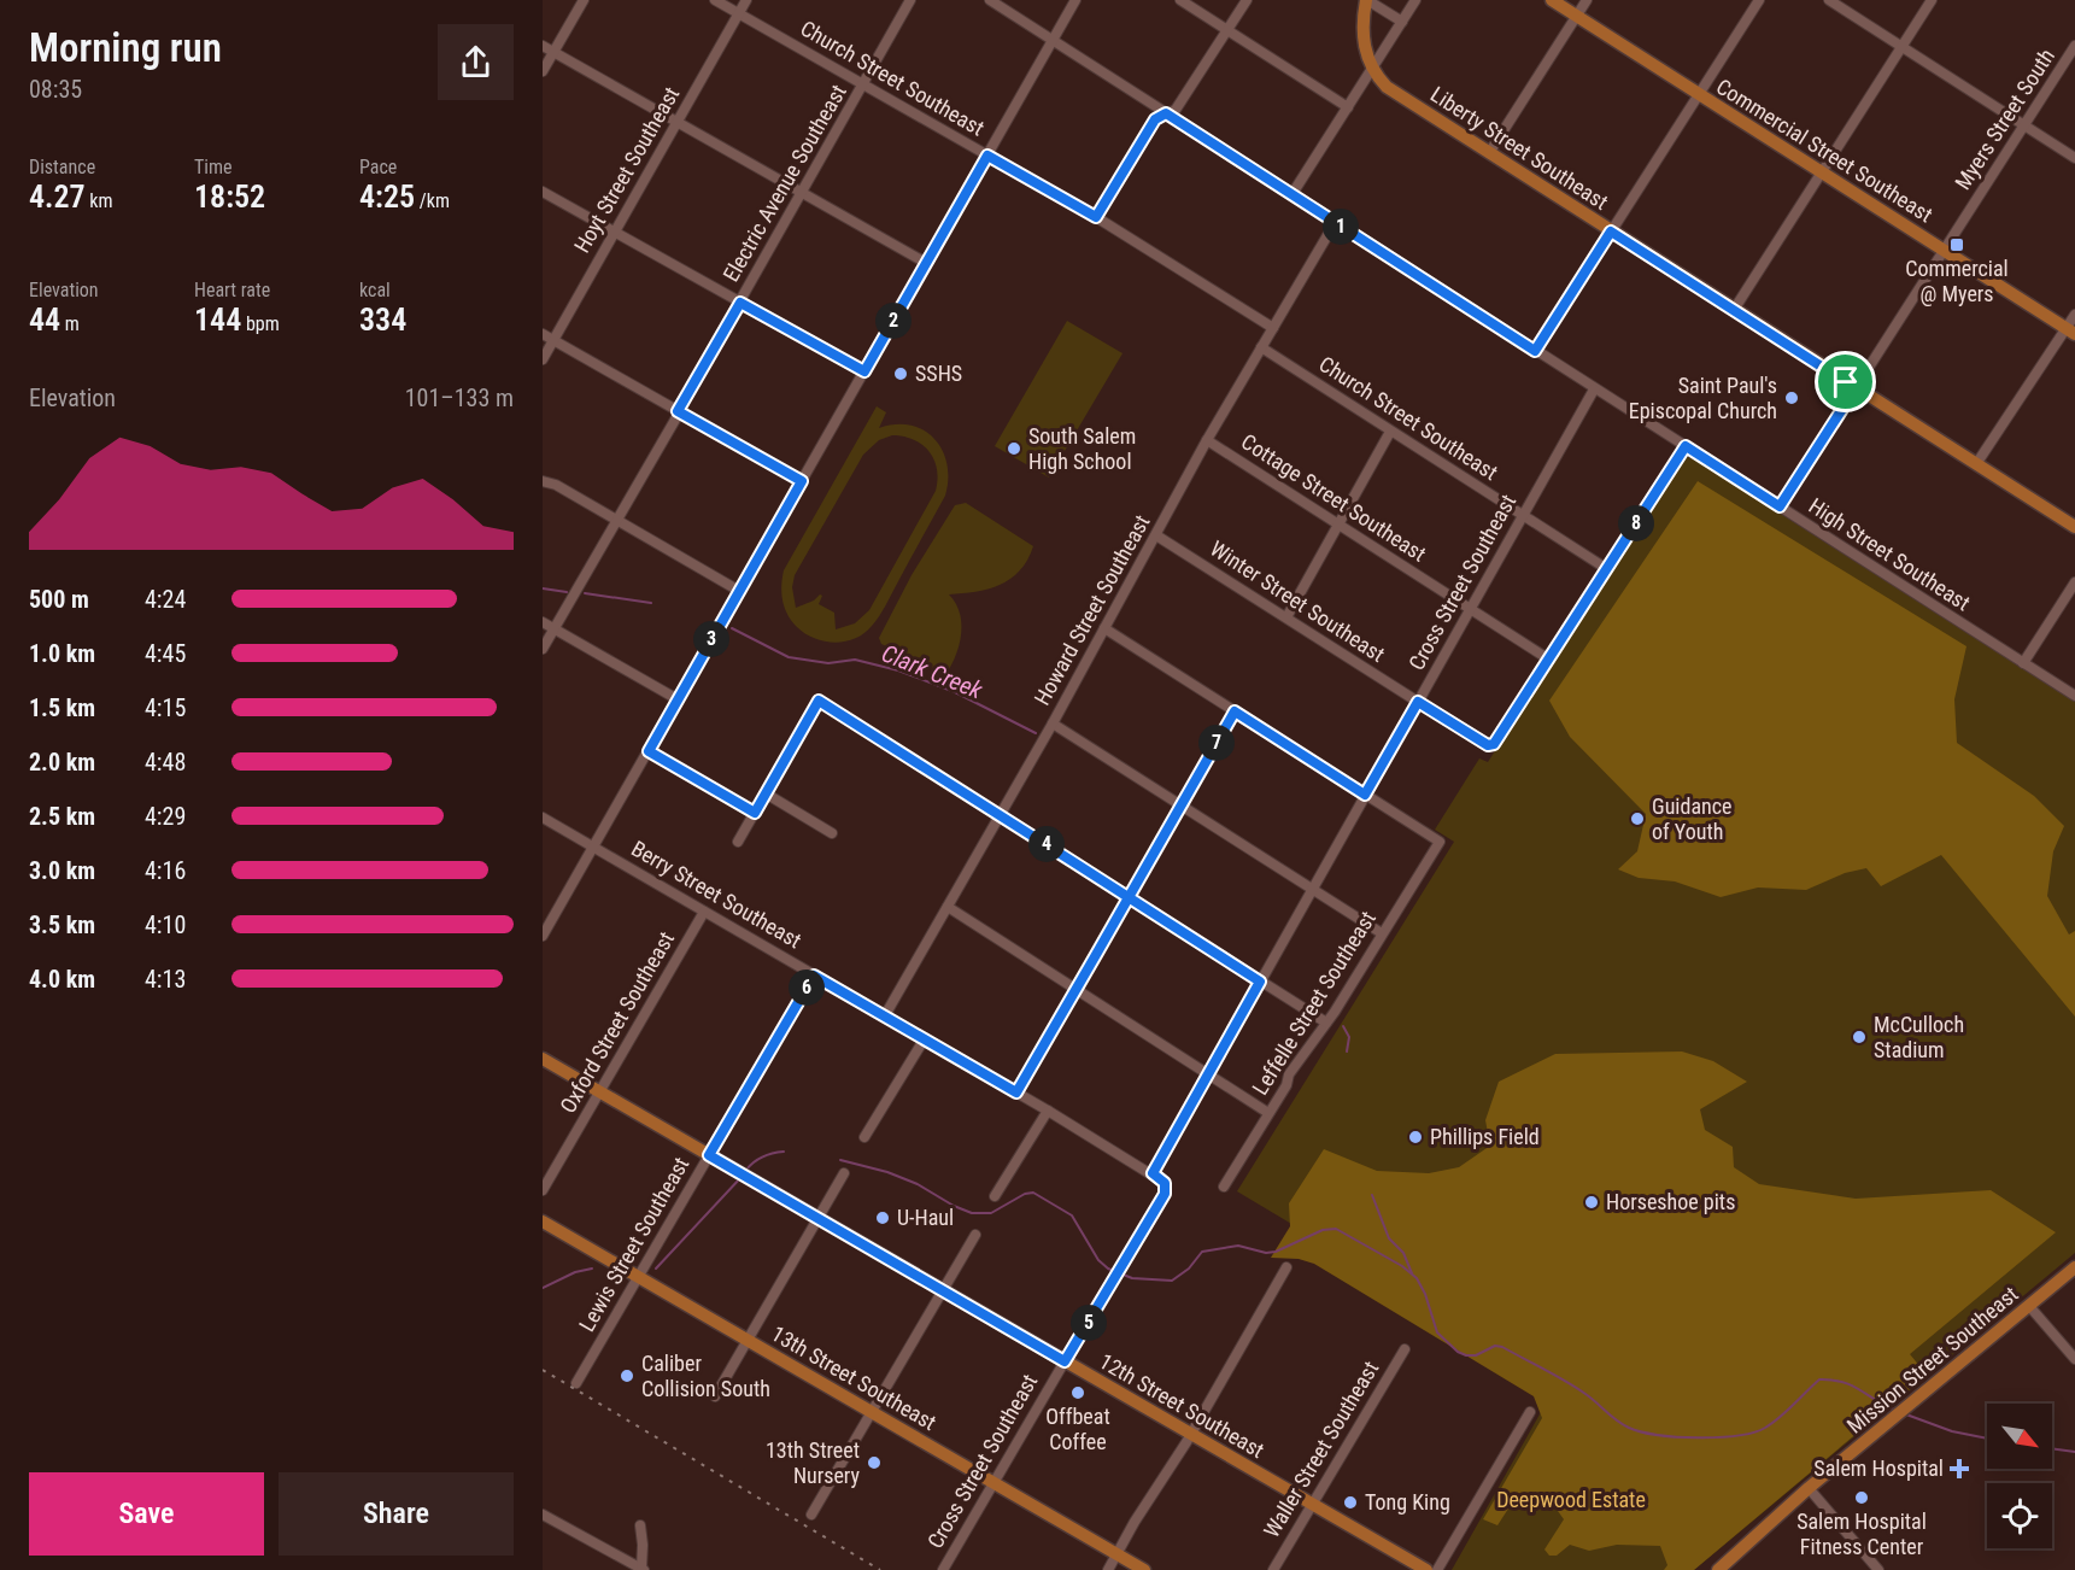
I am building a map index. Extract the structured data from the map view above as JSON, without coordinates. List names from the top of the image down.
{
  "streets": {
    "main road": [
      "Liberty Street Southeast",
      "Commercial Street Southeast",
      "Mission Street Southeast",
      "13th Street Southeast",
      "12th Street Southeast"
    ],
    "street": [
      "Church Street Southeast",
      "Myers Street South",
      "Hoyt Street Southeast",
      "Electric Avenue Southeast",
      "Cottage Street Southeast",
      "High Street Southeast",
      "Cross Street Southeast",
      "Winter Street Southeast",
      "Howard Street Southeast",
      "Berry Street Southeast",
      "Leffelle Street Southeast",
      "Oxford Street Southeast",
      "Lewis Street Southeast",
      "Waller Street Southeast"
    ]
  },
  "crossings": [
    ["Church Street Southeast", "Hoyt Street Southeast"],
    ["Church Street Southeast", "Electric Avenue Southeast"],
    ["Church Street Southeast", "Cross Street Southeast"],
    ["Church Street Southeast", "Howard Street Southeast"],
    ["Myers Street South", "Liberty Street Southeast"],
    ["Myers Street South", "Commercial Street Southeast"],
    ["Myers Street South", "High Street Southeast"],
    ["Cottage Street Southeast", "Cross Street Southeast"],
    ["Cottage Street Southeast", "Winter Street Southeast"],
    ["Cottage Street Southeast", "Howard Street Southeast"],
    ["High Street Southeast", "Cross Street Southeast"],
    ["High Street Southeast", "Howard Street Southeast"],
    ["Cross Street Southeast", "Winter Street Southeast"],
    ["Cross Street Southeast", "Berry Street Southeast"],
    ["Cross Street Southeast", "Leffelle Street Southeast"],
    ["Cross Street Southeast", "13th Street Southeast"],
    ["Cross Street Southeast", "12th Street Southeast"],
    ["Winter Street Southeast", "Howard Street Southeast"],
    ["Howard Street Southeast", "Berry Street Southeast"],
    ["Berry Street Southeast", "Oxford Street Southeast"],
    ["Berry Street Southeast", "Lewis Street Southeast"],
    ["Oxford Street Southeast", "12th Street Southeast"],
    ["Lewis Street Southeast", "13th Street Southeast"],
    ["Lewis Street Southeast", "12th Street Southeast"],
    ["12th Street Southeast", "Waller Street Southeast"]
  ],
  "water": ["Clark Creek"],
  "parks": ["Deepwood Estate"],
  "places": {
    "transit": ["Commercial @ Myers"],
    "other": [
      "SSHS",
      "Saint Paul's Episcopal Church",
      "South Salem High School",
      "Guidance of Youth",
      "McCulloch Stadium",
      "Phillips Field",
      "Horseshoe pits",
      "U-Haul",
      "Caliber Collision South",
      "Offbeat Coffee",
      "13th Street Nursery",
      "Salem Hospital Fitness Center",
      "Tong King"
    ],
    "health": ["Salem Hospital"]
  },
  "north": "bottom right",
  "page": {
    "heading": ["Morning run", "08:35"],
    "stats": [
      ["Distance", "4.27 km"],
      ["Time", "18:52"],
      ["Pace", "4:25 /km"],
      ["Elevation", "44 m"],
      ["Heart rate", "144 bpm"],
      ["kcal", "334"]
    ],
    "pins": [
      "1",
      "2",
      "8",
      "3",
      "7",
      "4",
      "6",
      "5"
    ],
    "chart": ["Elevation", "101–133 m"],
    "list": [
      {
        "name": "500 m",
        "note": "4:24"
      },
      {
        "name": "1.0 km",
        "note": "4:45"
      },
      {
        "name": "1.5 km",
        "note": "4:15"
      },
      {
        "name": "2.0 km",
        "note": "4:48"
      },
      {
        "name": "2.5 km",
        "note": "4:29"
      },
      {
        "name": "3.0 km",
        "note": "4:16"
      },
      {
        "name": "3.5 km",
        "note": "4:10"
      },
      {
        "name": "4.0 km",
        "note": "4:13"
      }
    ],
    "buttons": ["Save", "Share"]
  }
}
